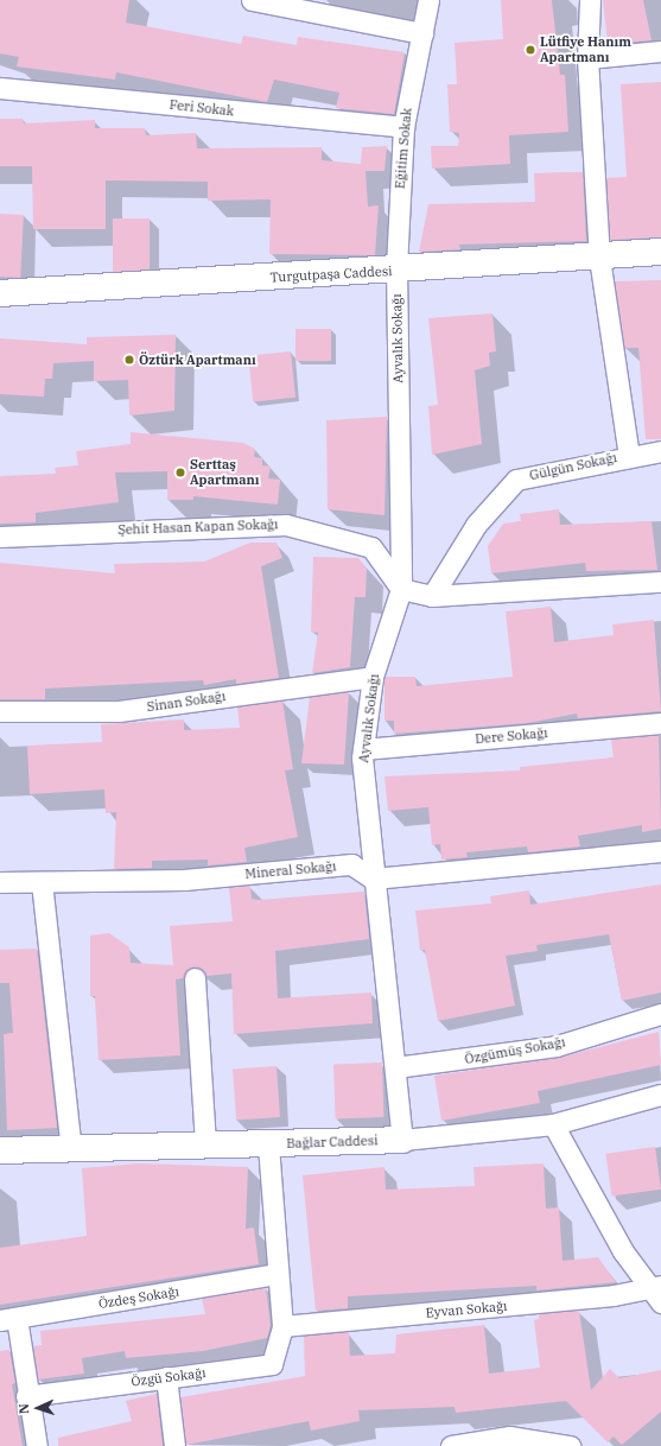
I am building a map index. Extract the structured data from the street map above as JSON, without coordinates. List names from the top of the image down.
{
  "streets": {
    "street": [
      "Feri Sokak",
      "Eğitim Sokak",
      "Turgutpaşa Caddesi",
      "Ayvalık Sokağı",
      "Gülgün Sokağı",
      "Şehit Hasan Kapan Sokağı",
      "Sinan Sokağı",
      "Dere Sokağı",
      "Mineral Sokağı",
      "Özgümüş Sokağı",
      "Bağlar Caddesi",
      "Özdeş Sokağı",
      "Eyvan Sokağı",
      "Özgü Sokağı"
    ]
  },
  "crossings": [
    ["Feri Sokak", "Eğitim Sokak"],
    ["Eğitim Sokak", "Turgutpaşa Caddesi"],
    ["Eğitim Sokak", "Ayvalık Sokağı"],
    ["Turgutpaşa Caddesi", "Ayvalık Sokağı"],
    ["Ayvalık Sokağı", "Şehit Hasan Kapan Sokağı"],
    ["Ayvalık Sokağı", "Sinan Sokağı"],
    ["Ayvalık Sokağı", "Dere Sokağı"],
    ["Ayvalık Sokağı", "Mineral Sokağı"],
    ["Ayvalık Sokağı", "Özgümüş Sokağı"],
    ["Ayvalık Sokağı", "Bağlar Caddesi"],
    ["Eyvan Sokağı", "Özgü Sokağı"]
  ],
  "places": ["Lütfiye Hanım Apartmanı", "Öztürk Apartmanı", "Serttaş Apartmanı"],
  "north": "left"
}
